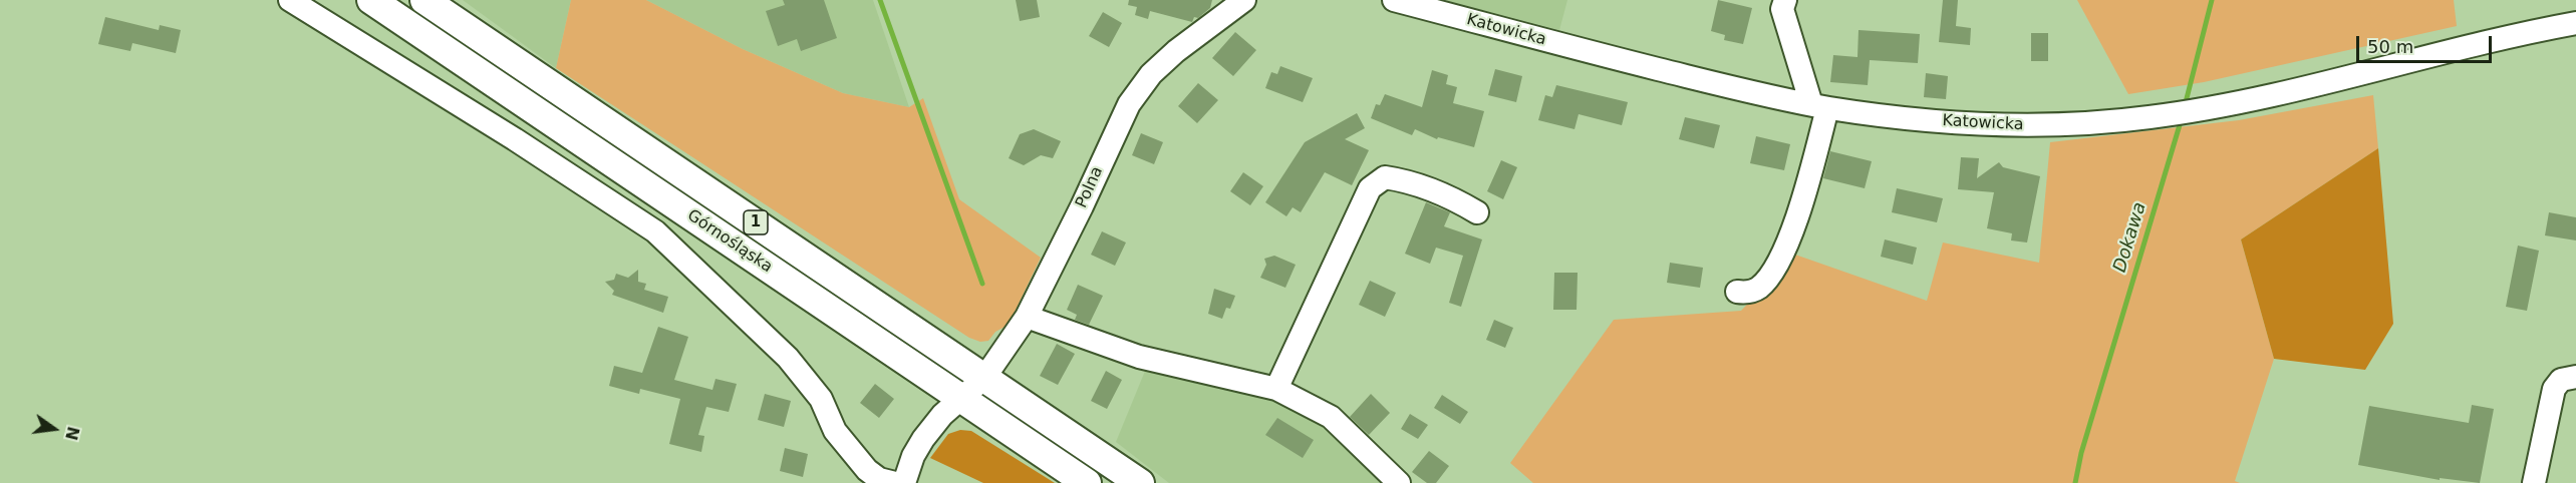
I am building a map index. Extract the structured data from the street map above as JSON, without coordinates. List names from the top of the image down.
{
  "streets": {
    "main road": ["1", "Górnośląska"],
    "street": ["Katowicka", "Polna"]
  },
  "crossings": [
    ["Polna", "Górnośląska"]
  ],
  "water": ["Dokawa"],
  "scale_bar": "50 m",
  "north": "right"
}
